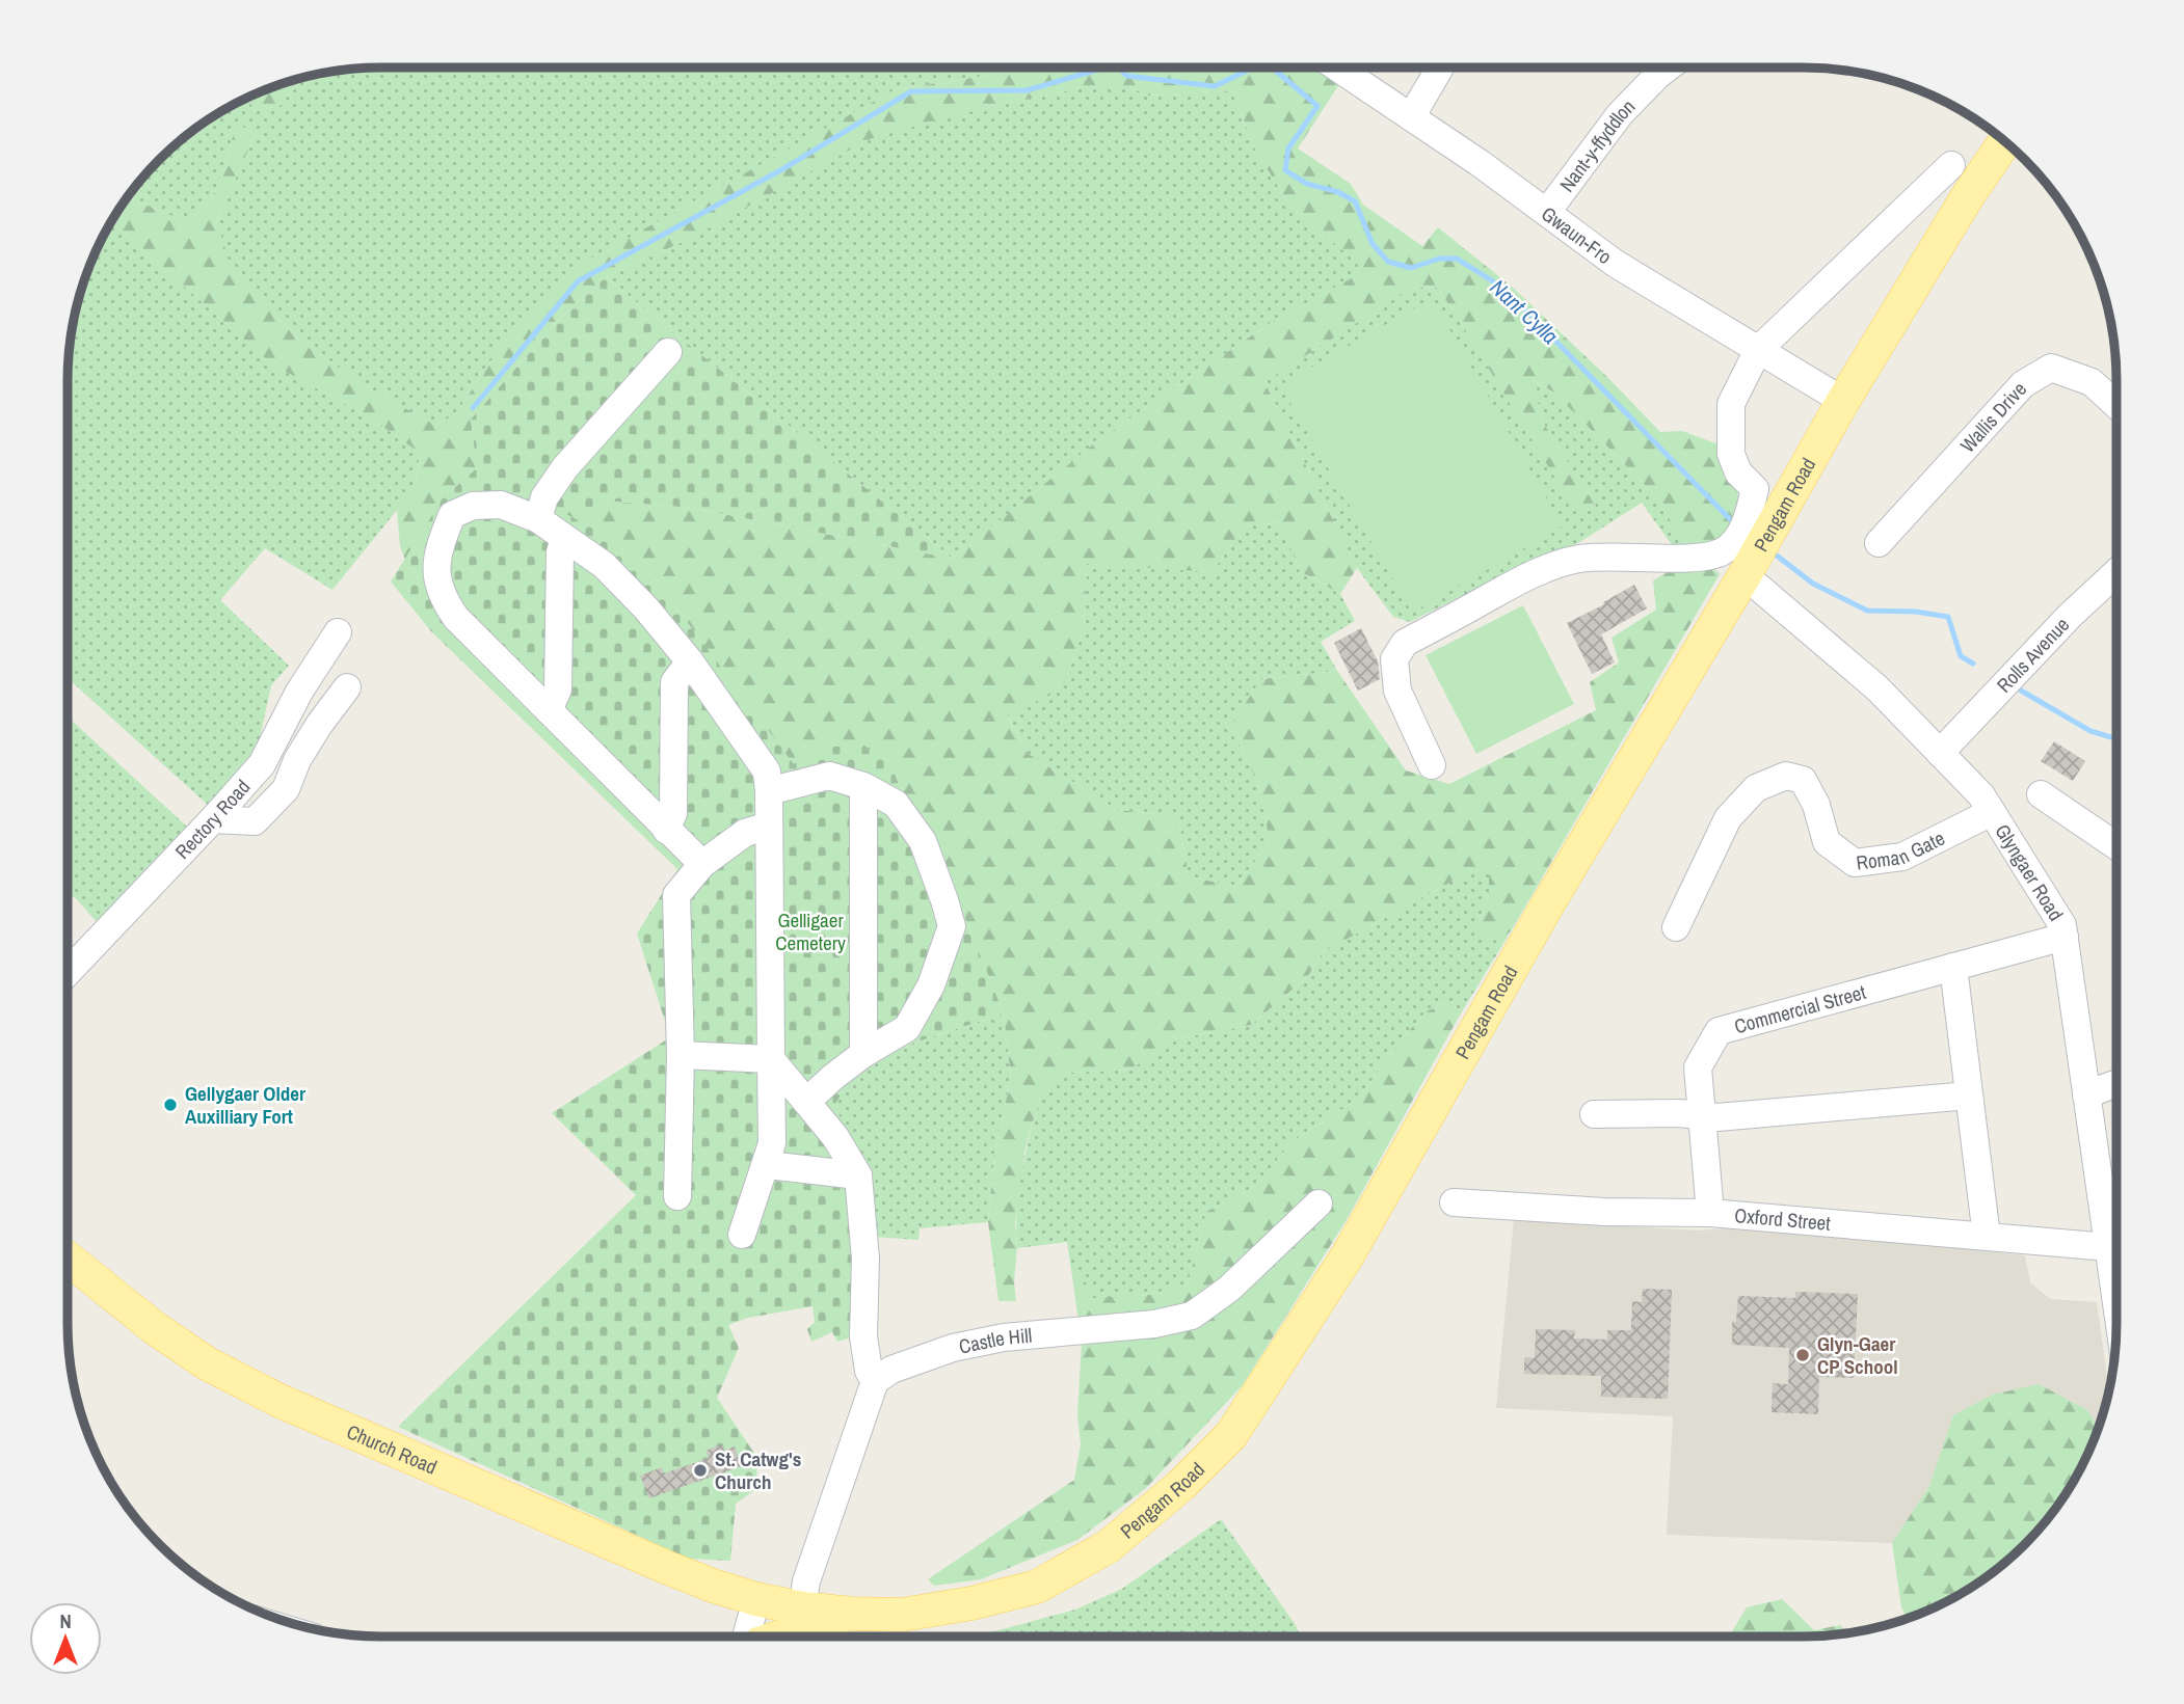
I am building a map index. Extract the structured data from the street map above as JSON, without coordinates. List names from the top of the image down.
{
  "streets": {
    "main road": ["Pengam Road", "Church Road"],
    "street": [
      "Nant-y-ffyddlon",
      "Gwaun-Fro",
      "Wallis Drive",
      "Rolls Avenue",
      "Rectory Road",
      "Roman Gate",
      "Glyngaer Road",
      "Commercial Street",
      "Oxford Street",
      "Castle Hill"
    ]
  },
  "crossings": [
    ["Nant-y-ffyddlon", "Gwaun-Fro"],
    ["Gwaun-Fro", "Pengam Road"],
    ["Pengam Road", "Glyngaer Road"],
    ["Pengam Road", "Church Road"],
    ["Rolls Avenue", "Glyngaer Road"],
    ["Roman Gate", "Glyngaer Road"],
    ["Glyngaer Road", "Commercial Street"],
    ["Glyngaer Road", "Oxford Street"],
    ["Commercial Street", "Oxford Street"]
  ],
  "water": ["Nant Cylla"],
  "parks": ["Gelligaer Cemetery"],
  "places": ["Gellygaer Older Auxilliary Fort", "Glyn-Gaer CP School", "St. Catwg's Church"],
  "north": "top"
}
